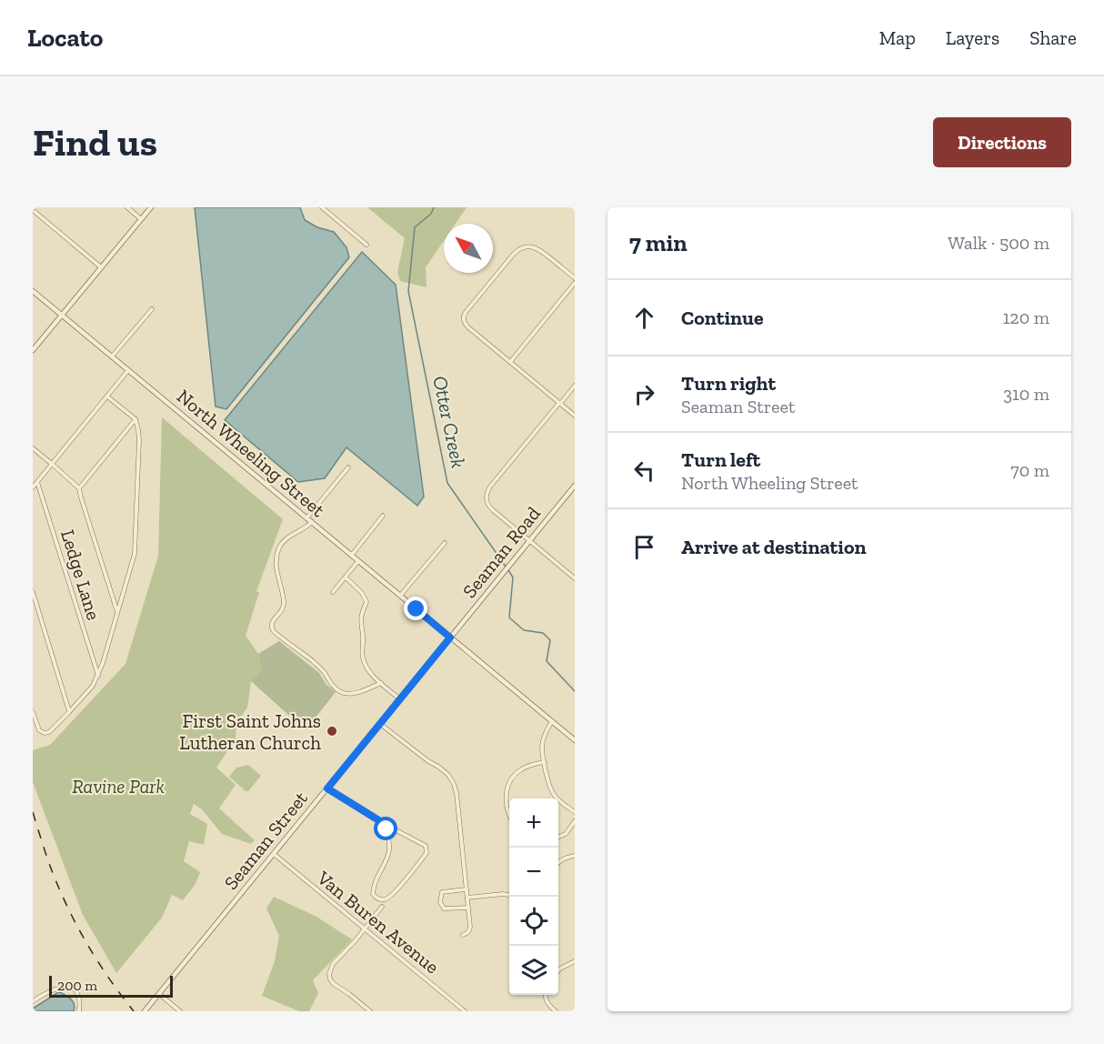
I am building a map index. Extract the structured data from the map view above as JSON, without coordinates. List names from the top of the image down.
{
  "streets": {
    "street": [
      "North Wheeling Street",
      "Seaman Road",
      "Ledge Lane",
      "Seaman Street",
      "Van Buren Avenue"
    ]
  },
  "crossings": [
    ["North Wheeling Street", "Seaman Road"],
    ["North Wheeling Street", "Seaman Street"],
    ["Seaman Road", "Seaman Street"],
    ["Seaman Street", "Van Buren Avenue"]
  ],
  "water": ["Otter Creek"],
  "parks": ["Ravine Park"],
  "places": ["First Saint Johns Lutheran Church"],
  "scale_bar": "200 m",
  "north": "top left",
  "page": {
    "header": "Locato",
    "nav": ["Map", "Layers", "Share"],
    "buttons": "Directions",
    "title": "Find us",
    "heading": ["7 min", "Walk · 500 m"],
    "list": [
      ["Continue", "120 m"],
      ["Turn right", "Seaman Street", "310 m"],
      ["Turn left", "North Wheeling Street", "70 m"],
      "Arrive at destination"
    ],
    "map_buttons": ["+", "−"],
    "scale": "200 m"
  }
}
